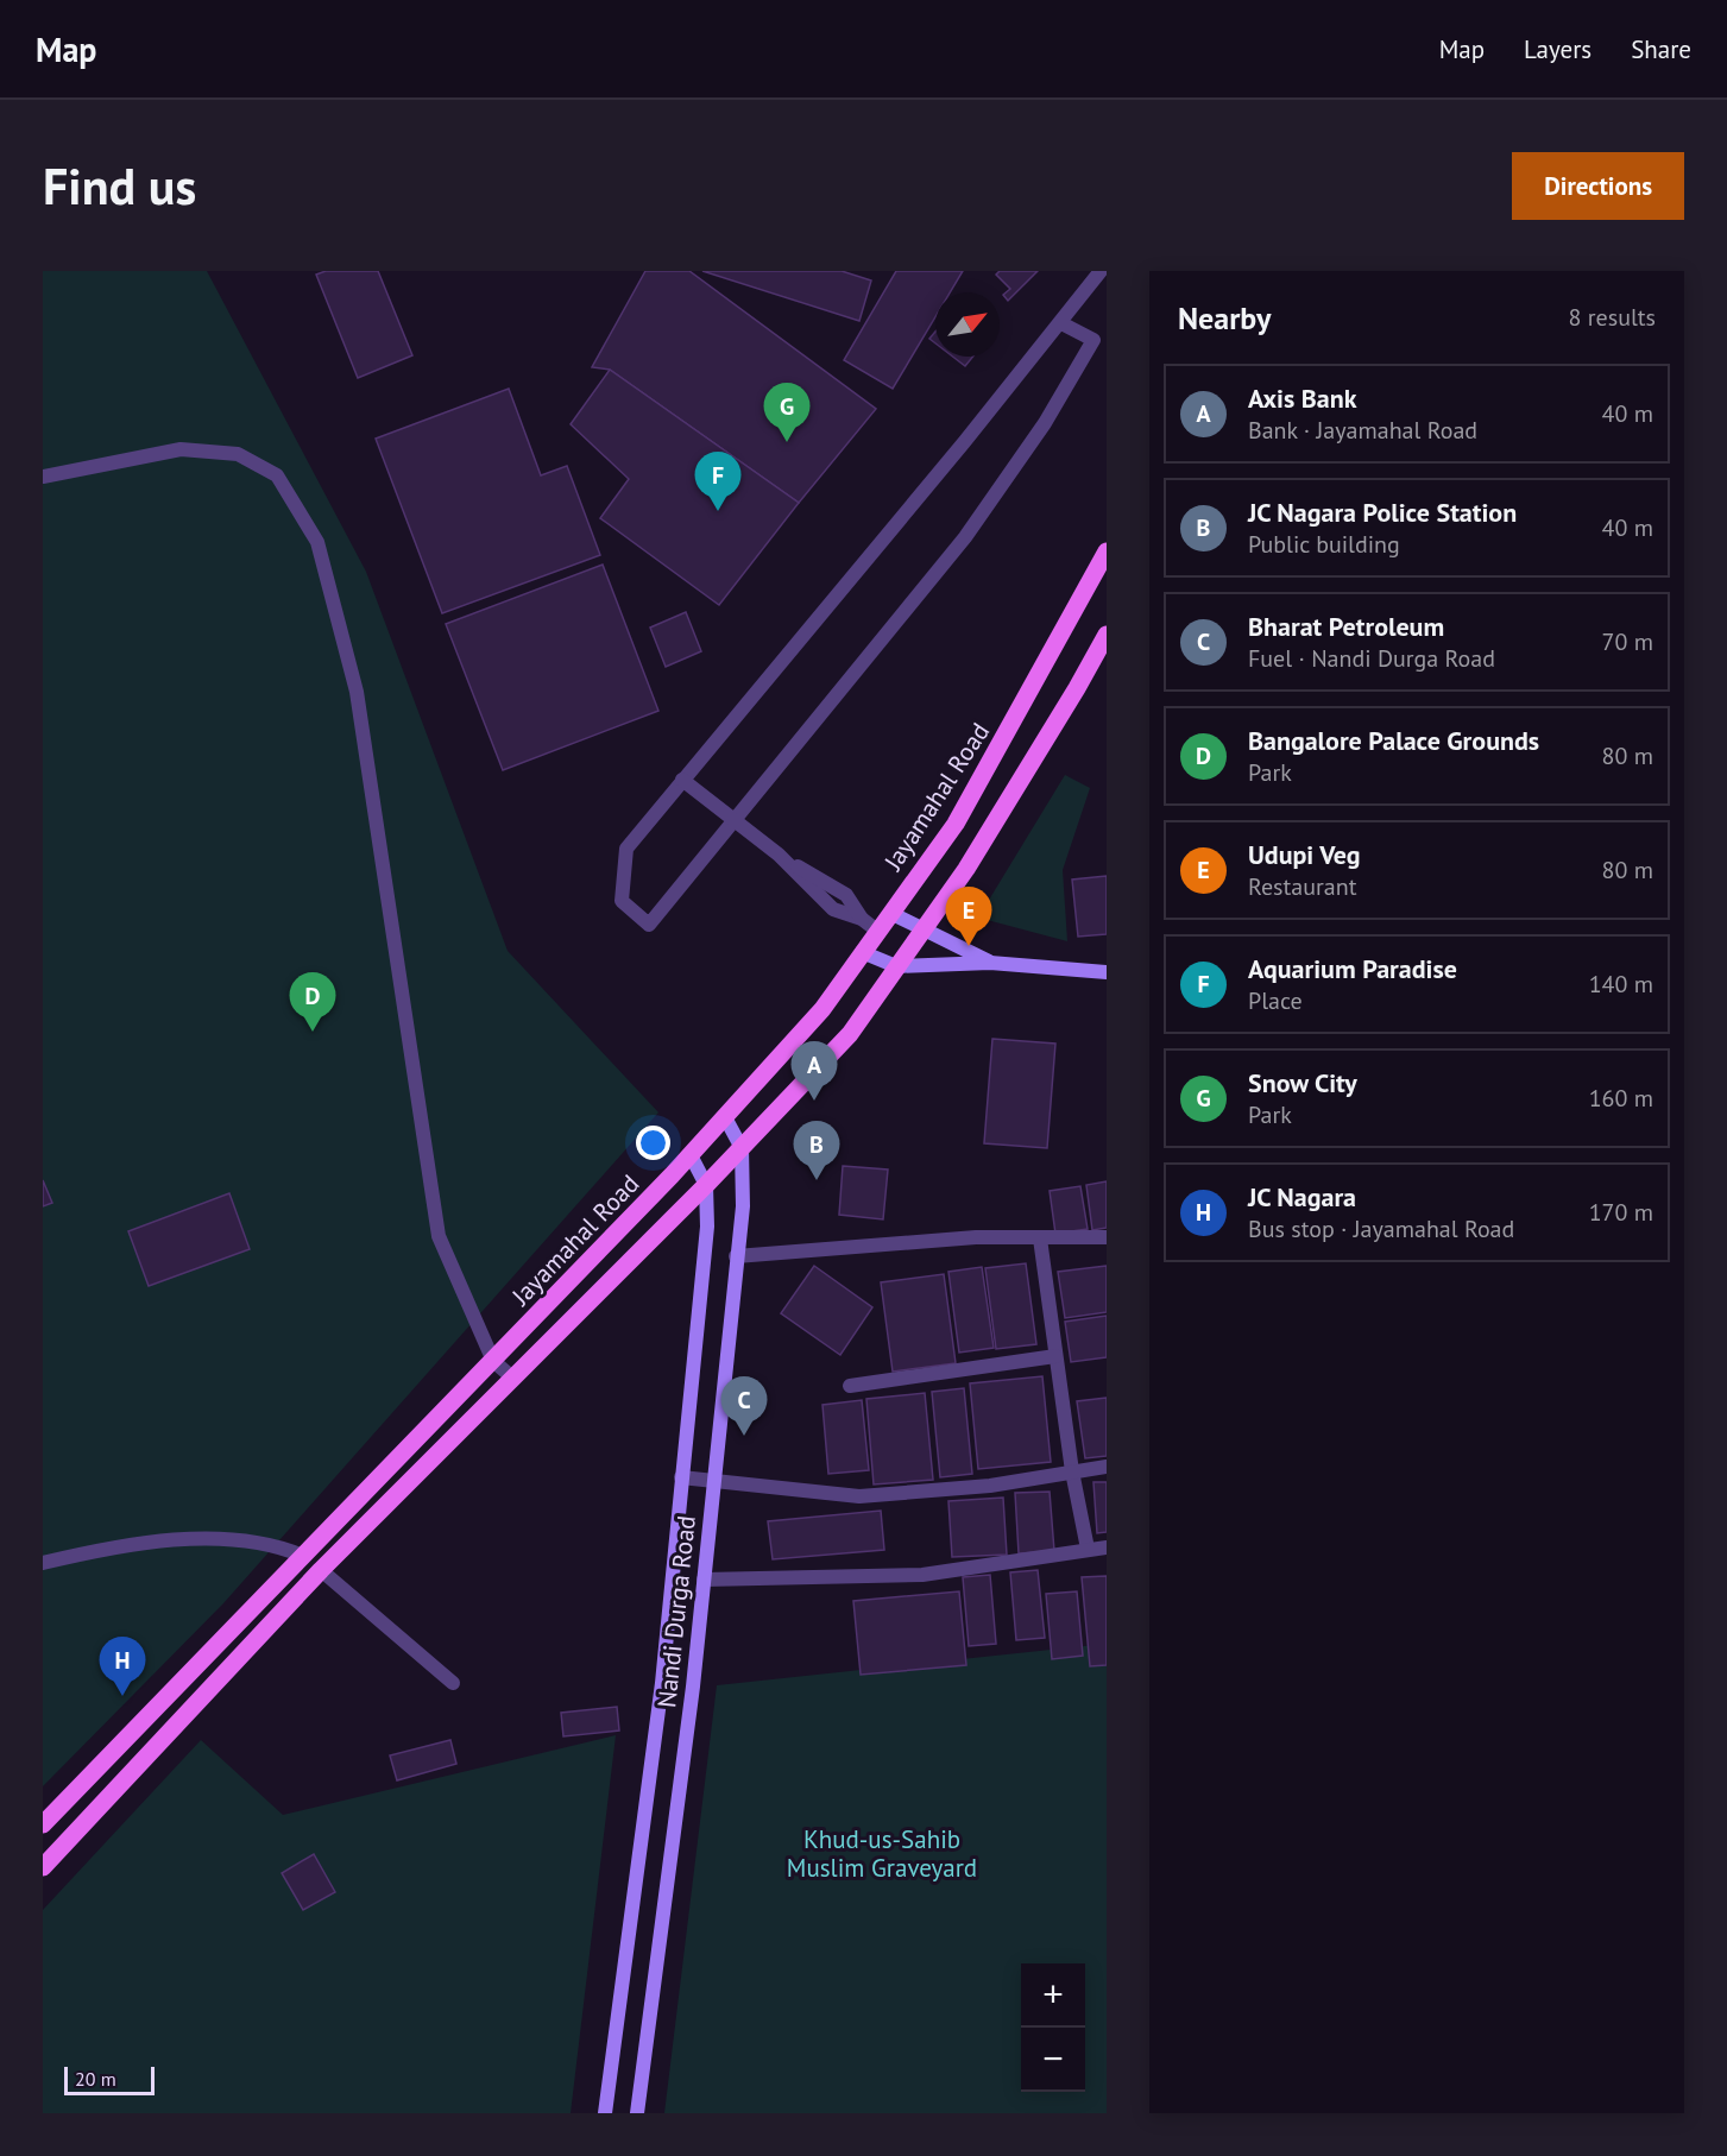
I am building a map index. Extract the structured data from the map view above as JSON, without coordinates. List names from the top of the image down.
{
  "streets": {
    "main road": ["Jayamahal Road", "Nandi Durga Road"]
  },
  "crossings": [
    ["Jayamahal Road", "Nandi Durga Road"]
  ],
  "parks": ["Khud-us-Sahib Muslim Graveyard"],
  "scale_bar": "20 m",
  "north": "top right",
  "page": {
    "header": "Map",
    "nav": ["Map", "Layers", "Share"],
    "buttons": "Directions",
    "title": "Find us",
    "heading": ["Nearby", "8 results"],
    "list": [
      {
        "mark": "A",
        "name": "Axis Bank",
        "note": "Bank · Jayamahal Road",
        "value": "40 m"
      },
      {
        "mark": "B",
        "name": "JC Nagara Police Station",
        "note": "Public building",
        "value": "40 m"
      },
      {
        "mark": "C",
        "name": "Bharat Petroleum",
        "note": "Fuel · Nandi Durga Road",
        "value": "70 m"
      },
      {
        "mark": "D",
        "name": "Bangalore Palace Grounds",
        "note": "Park",
        "value": "80 m"
      },
      {
        "mark": "E",
        "name": "Udupi Veg",
        "note": "Restaurant",
        "value": "80 m"
      },
      {
        "mark": "F",
        "name": "Aquarium Paradise",
        "note": "Place",
        "value": "140 m"
      },
      {
        "mark": "G",
        "name": "Snow City",
        "note": "Park",
        "value": "160 m"
      },
      {
        "mark": "H",
        "name": "JC Nagara",
        "note": "Bus stop · Jayamahal Road",
        "value": "170 m"
      }
    ],
    "pins": [
      "G",
      "F",
      "E",
      "D",
      "A",
      "B",
      "C",
      "H"
    ],
    "map_buttons": ["+", "−"],
    "scale": "20 m"
  }
}
